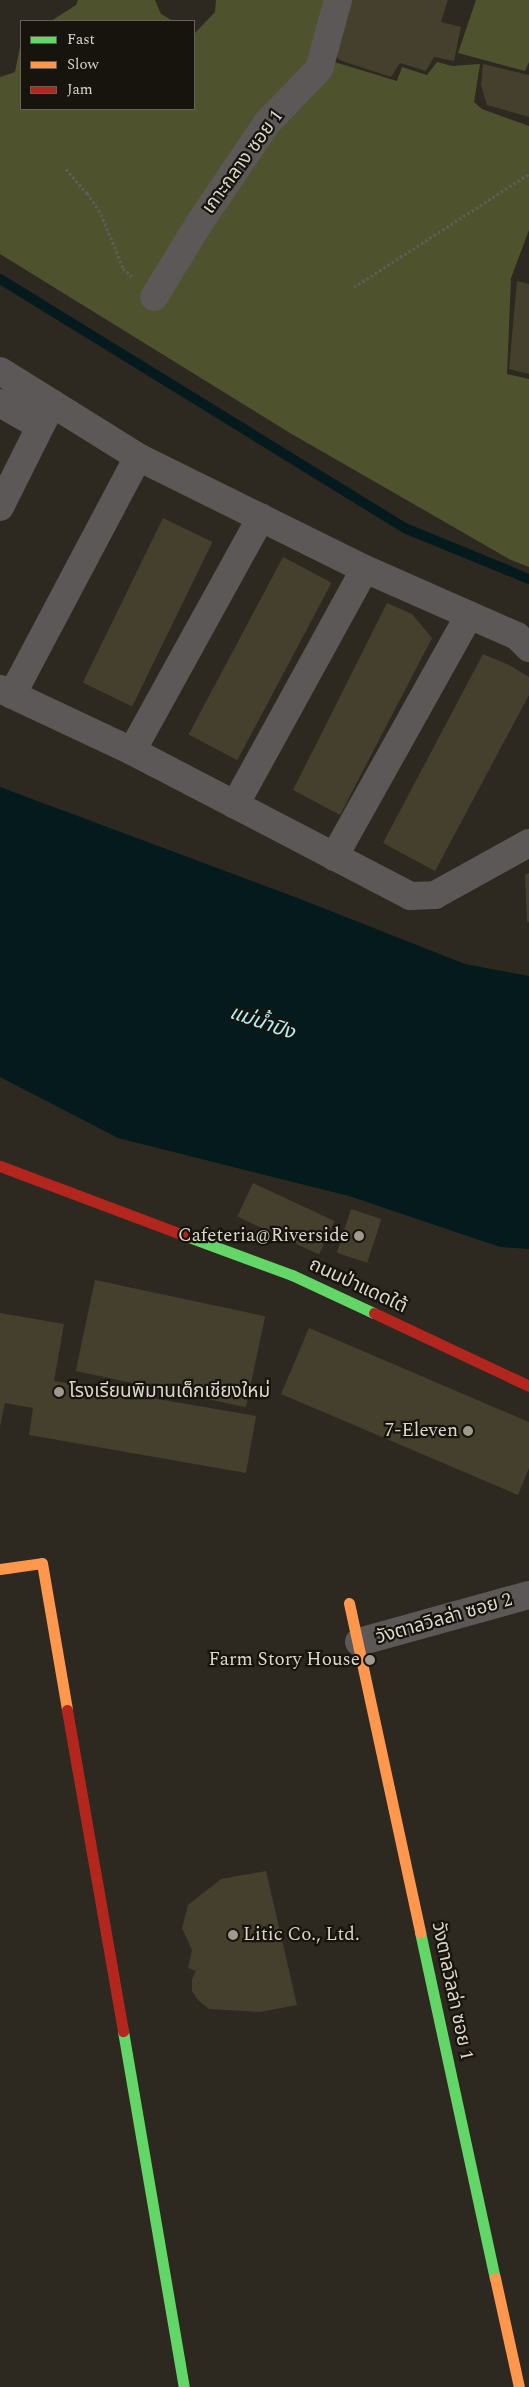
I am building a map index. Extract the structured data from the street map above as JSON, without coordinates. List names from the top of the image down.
{
  "streets": {
    "street": [
      "เกาะกลาง ซอย 1",
      "ถนนป่าแดดใต้",
      "วังตาลวิลล่า ซอย 2",
      "วังตาลวิลล่า ซอย 1"
    ]
  },
  "crossings": [
    ["วังตาลวิลล่า ซอย 2", "วังตาลวิลล่า ซอย 1"]
  ],
  "water": ["แม่น้ำปิง"],
  "places": [
    "Cafeteria@Riverside",
    "โรงเรียนพิมานเด็กเชียงใหม่",
    "7-Eleven",
    "Farm Story House",
    "Litic Co., Ltd."
  ],
  "legend": ["Fast", "Slow", "Jam"]
}
